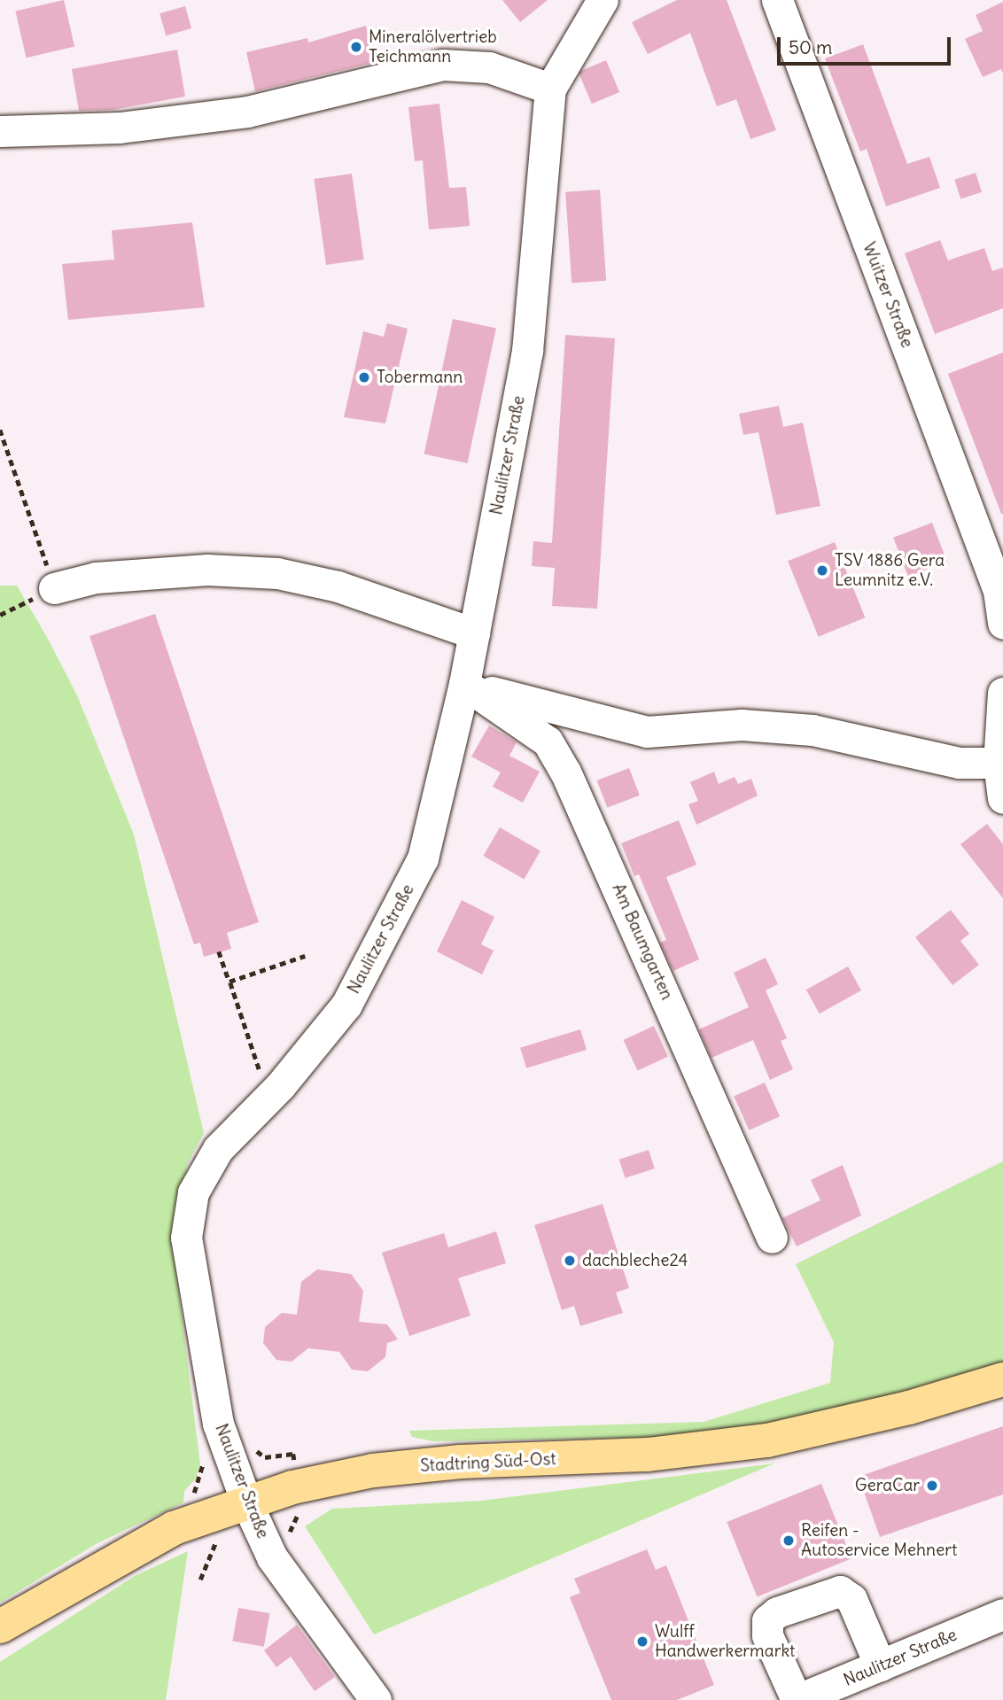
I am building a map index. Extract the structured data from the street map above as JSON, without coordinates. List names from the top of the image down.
{
  "streets": {
    "main road": ["Stadtring Süd-Ost"],
    "street": ["Wuitzer Straße", "Naulitzer Straße", "Am Baumgarten"]
  },
  "crossings": [
    ["Naulitzer Straße", "Am Baumgarten"],
    ["Naulitzer Straße", "Stadtring Süd-Ost"]
  ],
  "places": [
    "Mineralölvertrieb Teichmann",
    "Tobermann",
    "TSV 1886 Gera Leumnitz e.V.",
    "dachbleche24",
    "GeraCar",
    "Reifen - Autoservice Mehnert",
    "Wulff Handwerkermarkt"
  ],
  "scale_bar": "50 m"
}
